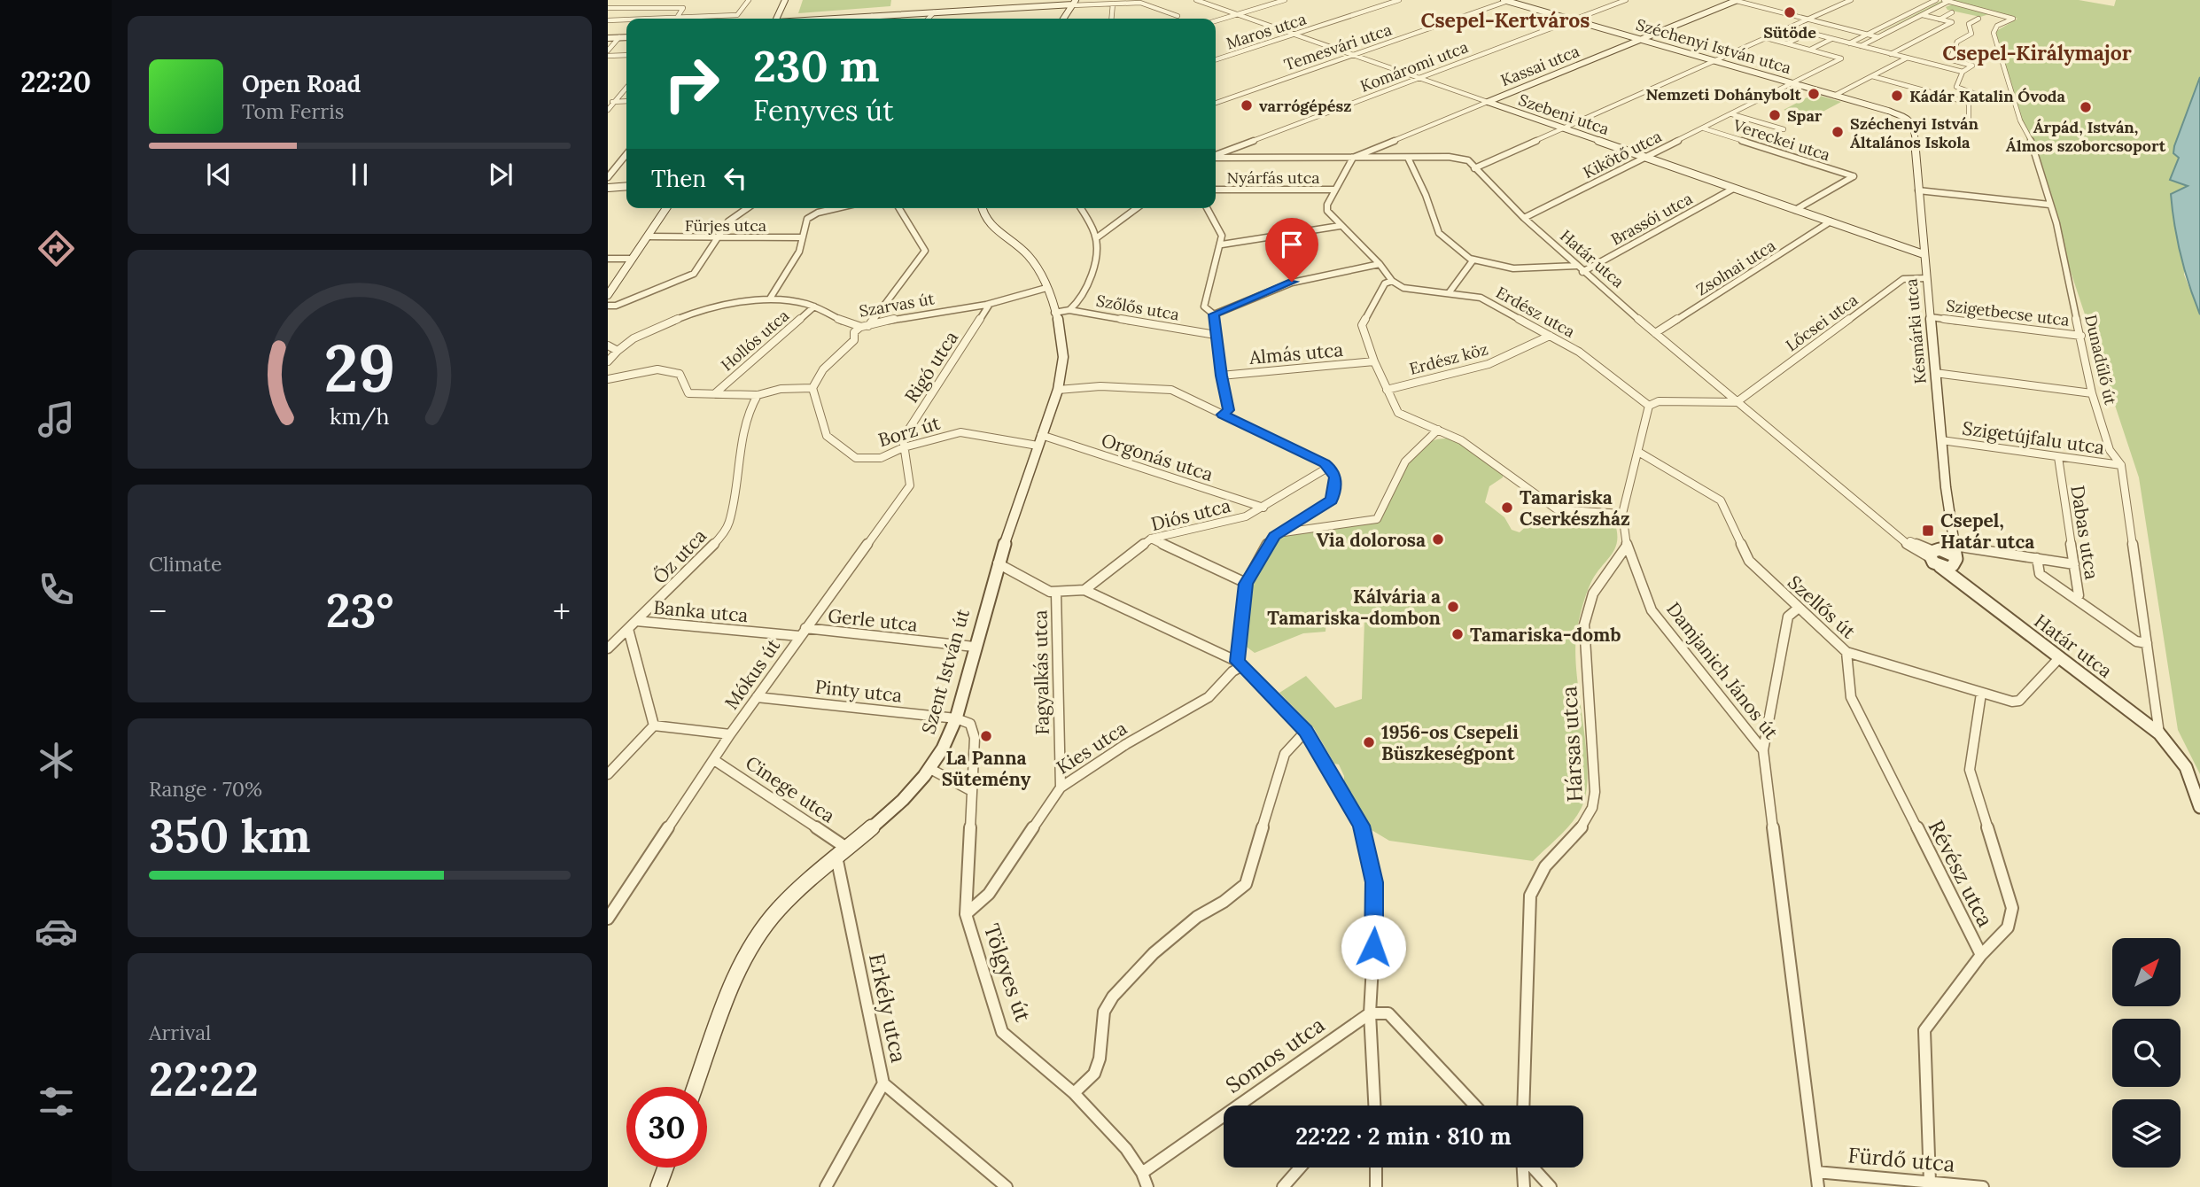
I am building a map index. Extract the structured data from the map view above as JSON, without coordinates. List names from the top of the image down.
{
  "streets": {
    "street": [
      "Maros utca",
      "Széchenyi István utca",
      "Temesvári utca",
      "Kassai utca",
      "Komáromi utca",
      "Szebeni utca",
      "Vereckei utca",
      "Kikötő utca",
      "Nyárfás utca",
      "Brassói utca",
      "Fürjes utca",
      "Határ utca",
      "Zsolnai utca",
      "Szarvas út",
      "Szőlős utca",
      "Erdész utca",
      "Szigetbecse utca",
      "Lőcsei utca",
      "Késmárki utca",
      "Hollós utca",
      "Almás utca",
      "Erdész köz",
      "Dunadűlő út",
      "Rigó utca",
      "Borz út",
      "Szigetújfalu utca",
      "Orgonás utca",
      "Diós utca",
      "Dabas utca",
      "Őz utca",
      "Szellős út",
      "Banka utca",
      "Gerle utca",
      "Damjanich János út",
      "Szent István út",
      "Fagyalkás utca",
      "Mókus út",
      "Pinty utca",
      "Hársas utca",
      "Kies utca",
      "Cinege utca",
      "Révész utca",
      "Tölgyes út",
      "Erkély utca",
      "Somos utca",
      "Fürdő utca"
    ]
  },
  "crossings": [
    ["Maros utca", "Szebeni utca"],
    ["Széchenyi István utca", "Temesvári utca"],
    ["Széchenyi István utca", "Kassai utca"],
    ["Széchenyi István utca", "Komáromi utca"],
    ["Széchenyi István utca", "Kikötő utca"],
    ["Széchenyi István utca", "Késmárki utca"],
    ["Temesvári utca", "Szebeni utca"],
    ["Kassai utca", "Szebeni utca"],
    ["Kassai utca", "Határ utca"],
    ["Komáromi utca", "Szebeni utca"],
    ["Szebeni utca", "Vereckei utca"],
    ["Szebeni utca", "Kikötő utca"],
    ["Szebeni utca", "Brassói utca"],
    ["Szebeni utca", "Zsolnai utca"],
    ["Szebeni utca", "Késmárki utca"],
    ["Vereckei utca", "Kikötő utca"],
    ["Kikötő utca", "Határ utca"],
    ["Brassói utca", "Határ utca"],
    ["Határ utca", "Zsolnai utca"],
    ["Határ utca", "Lőcsei utca"],
    ["Határ utca", "Késmárki utca"],
    ["Határ utca", "Dunadűlő út"],
    ["Határ utca", "Szellős út"],
    ["Szarvas út", "Hollós utca"],
    ["Szarvas út", "Rigó utca"],
    ["Szarvas út", "Szent István út"],
    ["Szőlős utca", "Szent István út"],
    ["Erdész utca", "Erdész köz"],
    ["Szigetbecse utca", "Késmárki utca"],
    ["Szigetbecse utca", "Dunadűlő út"],
    ["Lőcsei utca", "Késmárki utca"],
    ["Késmárki utca", "Szigetújfalu utca"],
    ["Dunadűlő út", "Szigetújfalu utca"],
    ["Dunadűlő út", "Dabas utca"],
    ["Rigó utca", "Borz út"],
    ["Rigó utca", "Mókus út"],
    ["Borz út", "Orgonás utca"],
    ["Borz út", "Szent István út"],
    ["Borz út", "Mókus út"],
    ["Szigetújfalu utca", "Dabas utca"],
    ["Orgonás utca", "Diós utca"],
    ["Orgonás utca", "Szent István út"],
    ["Őz utca", "Banka utca"],
    ["Szellős út", "Révész utca"],
    ["Banka utca", "Mókus út"],
    ["Gerle utca", "Szent István út"],
    ["Gerle utca", "Mókus út"],
    ["Damjanich János út", "Hársas utca"],
    ["Damjanich János út", "Fürdő utca"],
    ["Szent István út", "Pinty utca"],
    ["Szent István út", "Cinege utca"],
    ["Szent István út", "Tölgyes út"],
    ["Szent István út", "Erkély utca"],
    ["Fagyalkás utca", "Kies utca"],
    ["Mókus út", "Pinty utca"],
    ["Mókus út", "Cinege utca"],
    ["Pinty utca", "Tölgyes út"],
    ["Kies utca", "Tölgyes út"],
    ["Cinege utca", "Erkély utca"],
    ["Révész utca", "Fürdő utca"],
    ["Tölgyes út", "Somos utca"]
  ],
  "districts": ["Csepel-Kertváros", "Csepel-Királymajor"],
  "places": {
    "other": [
      "Sütöde",
      "Nemzeti Dohánybolt",
      "Kádár Katalin Óvoda",
      "varrógépész",
      "Árpád, István, Álmos szoborcsoport",
      "Spar",
      "Széchenyi István Általános Iskola",
      "Tamariska Cserkészház",
      "Via dolorosa",
      "Kálvária a Tamariska-dombon",
      "Tamariska-domb",
      "La Panna Sütemény",
      "1956-os Csepeli Büszkeségpont"
    ],
    "transit": ["Csepel, Határ utca"]
  },
  "north": "top right",
  "page": {
    "tabs": "22:20",
    "turn": ["230 m", "Fenyves út"],
    "song": ["Open Road", "Tom Ferris"],
    "then": "Then",
    "tile": [
      "Climate",
      ["Range · 70%", "350 km"],
      ["Arrival", "22:22"]
    ],
    "heat": ["−", "23°", "+"],
    "limit": "30",
    "trip": "22:22 · 2 min · 810 m",
    "gauge": ["29", "km/h"]
  }
}
